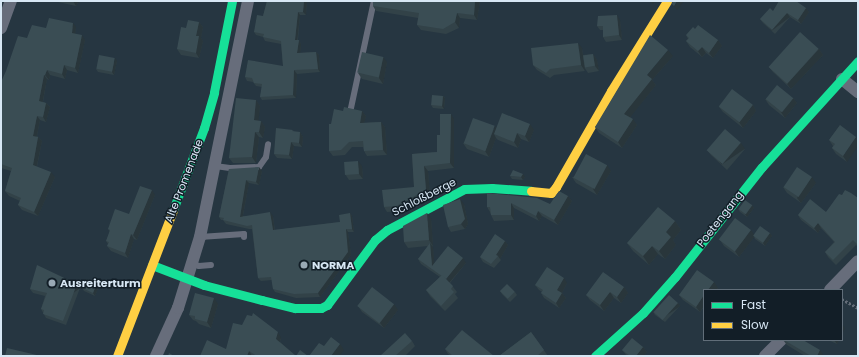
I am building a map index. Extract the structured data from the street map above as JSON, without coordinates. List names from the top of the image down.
{
  "streets": {
    "street": ["Alte Promenade", "Schloßberge", "Poetengang"]
  },
  "crossings": [
    ["Alte Promenade", "Schloßberge"]
  ],
  "places": ["NORMA", "Ausreiterturm"],
  "legend": ["Fast", "Slow"]
}
